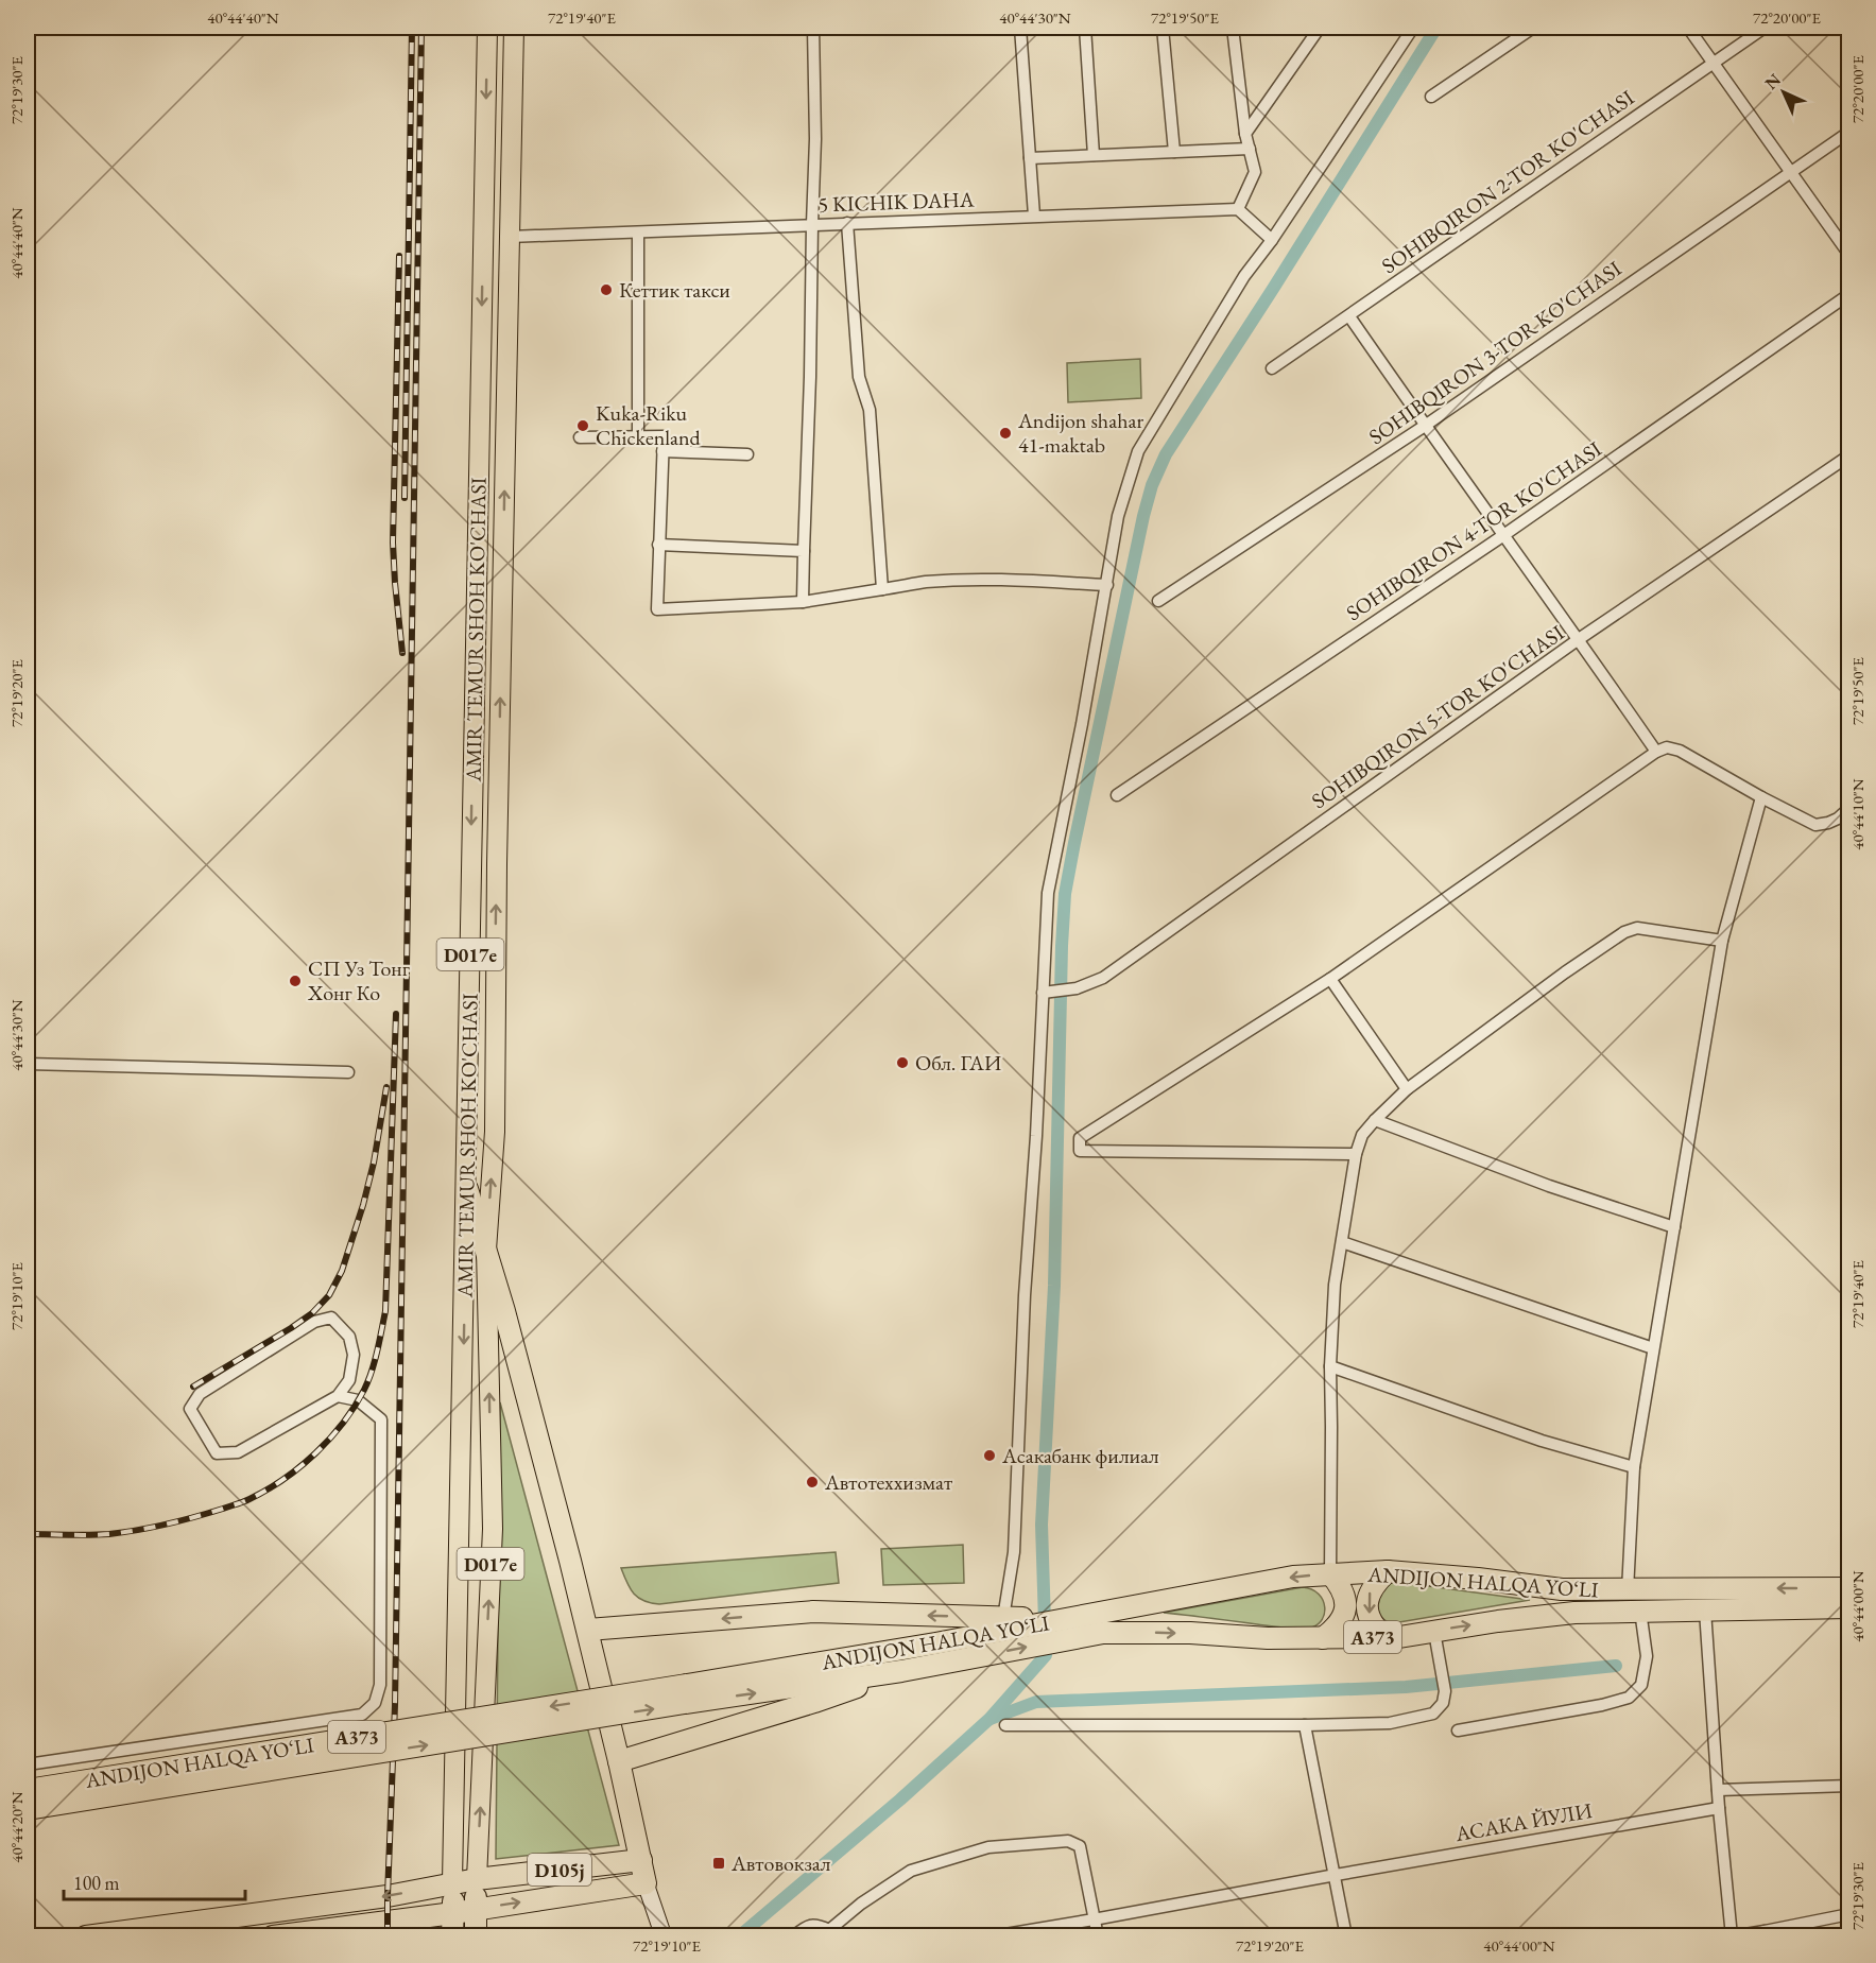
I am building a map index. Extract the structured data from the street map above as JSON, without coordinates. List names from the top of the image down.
{
  "streets": {
    "highway": ["ANDIJON HALQA YO‘LI", "A373", "D105j"],
    "main road": ["AMIR TEMUR SHOH KO'CHASI", "D017e"],
    "street": [
      "SOHIBQIRON 2-TOR KO'CHASI",
      "5 KICHIK DAHA",
      "SOHIBQIRON 3-TOR KO'CHASI",
      "SOHIBQIRON 4-TOR KO'CHASI",
      "SOHIBQIRON 5-TOR KO'CHASI",
      "АСАКА ЙУЛИ"
    ]
  },
  "crossings": [
    ["5 KICHIK DAHA", "AMIR TEMUR SHOH KO'CHASI"],
    ["AMIR TEMUR SHOH KO'CHASI", "D105j"]
  ],
  "places": {
    "other": [
      "Кеттик такси",
      "Kuka-Riku Chickenland",
      "Andijon shahar 41-maktab",
      "СП Уз Тонг Хонг Ко",
      "Обл. ГАИ",
      "Асакабанк филиал",
      "Автотеххизмат"
    ],
    "transit": ["Автовокзал"]
  },
  "scale_bar": "100 m",
  "north": "top left",
  "coordinates": [
    "40°44'40\"N",
    "72°19'40\"E",
    "40°44'30\"N",
    "72°19'50\"E",
    "72°20'00\"E",
    "72°19'30\"E",
    "72°19'20\"E",
    "40°44'10\"N",
    "72°19'10\"E",
    "40°44'00\"N",
    "40°44'20\"N"
  ]
}
